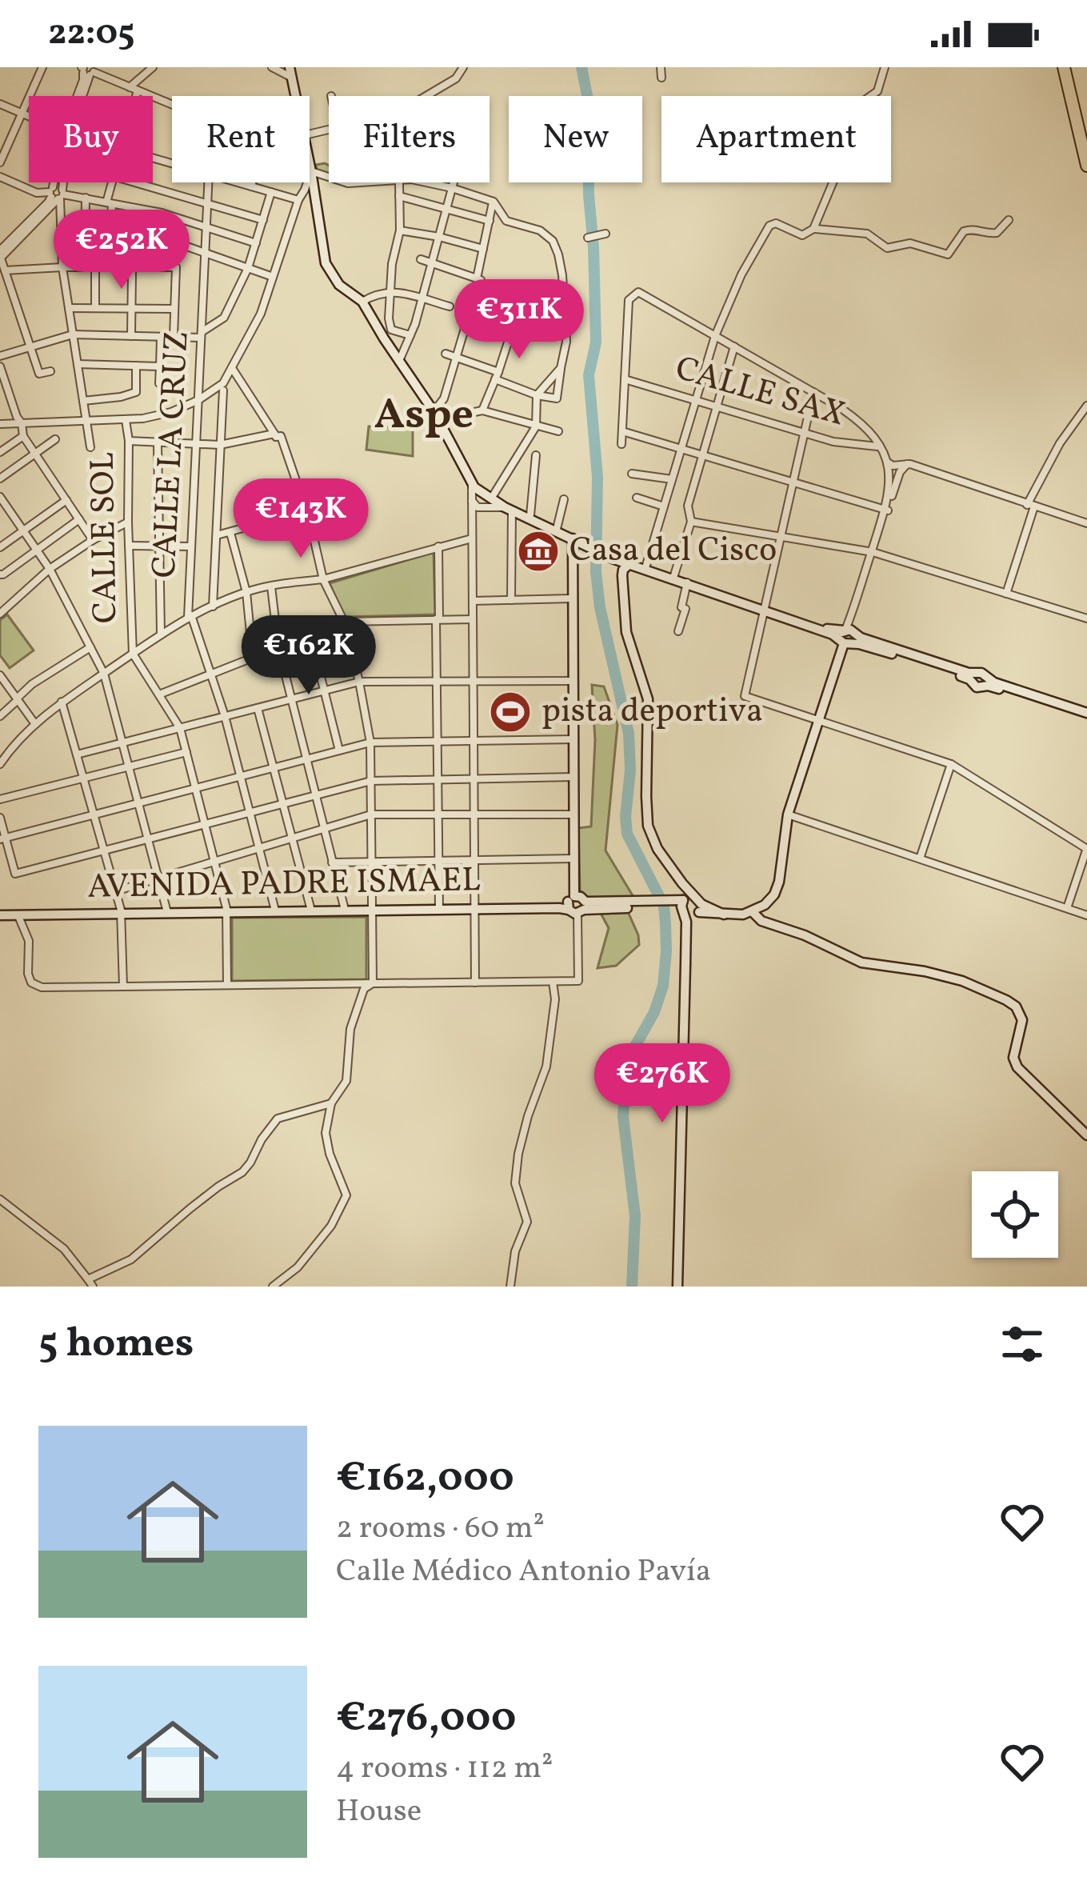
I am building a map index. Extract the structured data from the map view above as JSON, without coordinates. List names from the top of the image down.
{
  "streets": {
    "street": [
      "CALLE SAX",
      "CALLE LA CRUZ",
      "CALLE SOL",
      "AVENIDA PADRE ISMAEL"
    ]
  },
  "districts": ["Aspe"],
  "places": {
    "museum": ["Casa del Cisco"],
    "sports": ["pista deportiva"]
  },
  "page": {
    "status": "22:05",
    "chip": [
      "Buy",
      "Rent",
      "Filters",
      "New",
      "Apartment"
    ],
    "price": [
      "€252K",
      "€311K",
      "€143K",
      "€162K",
      "€276K"
    ],
    "heading": "5 homes",
    "list": [
      {
        "name": "€162,000",
        "note": "2 rooms · 60 m² · Calle Médico Antonio Pavía"
      },
      {
        "name": "€276,000",
        "note": "4 rooms · 112 m² · House"
      }
    ]
  }
}
